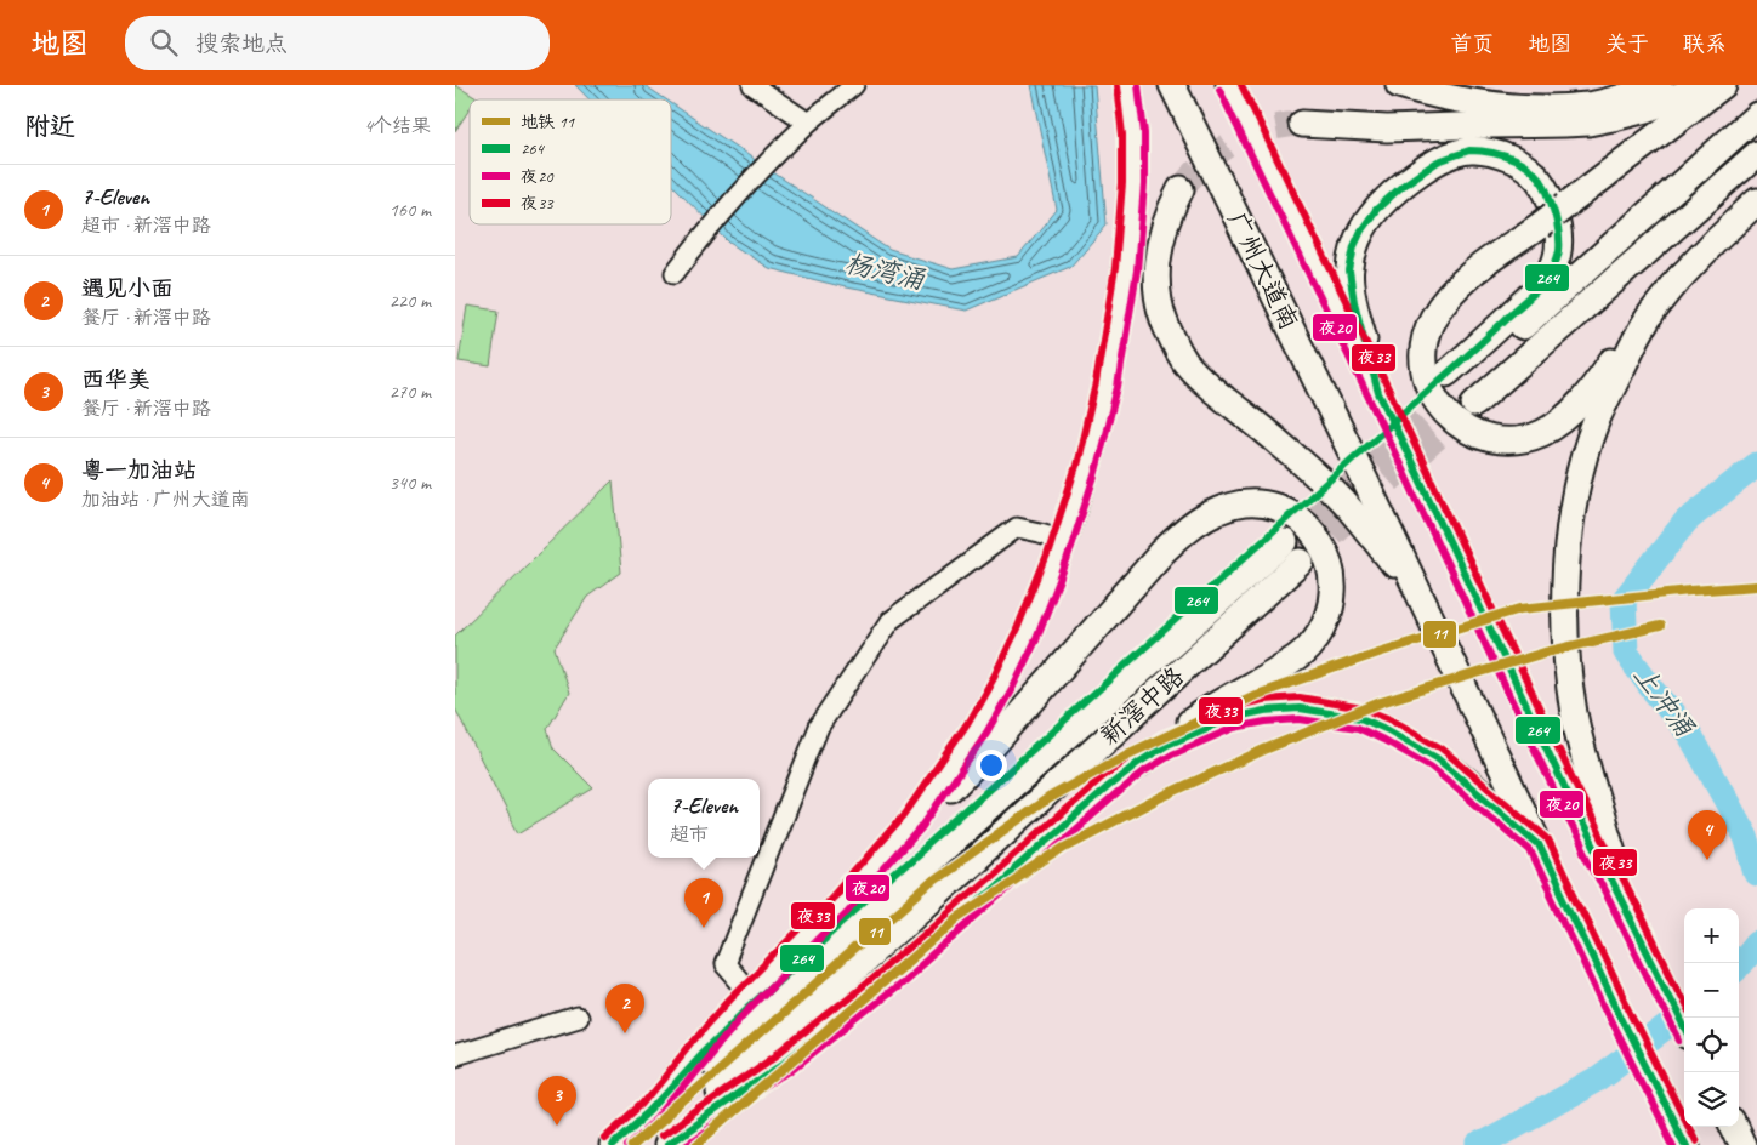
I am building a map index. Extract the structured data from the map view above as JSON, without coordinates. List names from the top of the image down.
{
  "streets": {
    "highway": ["广州大道南", "新滘中路"]
  },
  "water": ["杨湾涌", "上冲涌"],
  "lines": [
    "transit line 夜20",
    "transit line 夜33",
    "transit line 264",
    "metro line 11"
  ],
  "legend": [
    "地铁 11",
    "264",
    "夜20",
    "夜33"
  ],
  "page": {
    "header": "地图",
    "search": "搜索地点",
    "nav": [
      "首页",
      "地图",
      "关于",
      "联系"
    ],
    "heading": ["附近", "4个结果"],
    "list": [
      {
        "mark": "1",
        "name": "7-Eleven",
        "note": "超市 · 新滘中路",
        "value": "160 m"
      },
      {
        "mark": "2",
        "name": "遇见小面",
        "note": "餐厅 · 新滘中路",
        "value": "220 m"
      },
      {
        "mark": "3",
        "name": "西华美",
        "note": "餐厅 · 新滘中路",
        "value": "270 m"
      },
      {
        "mark": "4",
        "name": "粤一加油站",
        "note": "加油站 · 广州大道南",
        "value": "340 m"
      }
    ],
    "popup": ["7-Eleven", "超市"],
    "pins": [
      "4",
      "1",
      "2",
      "3"
    ],
    "map_buttons": ["+", "−"]
  }
}
